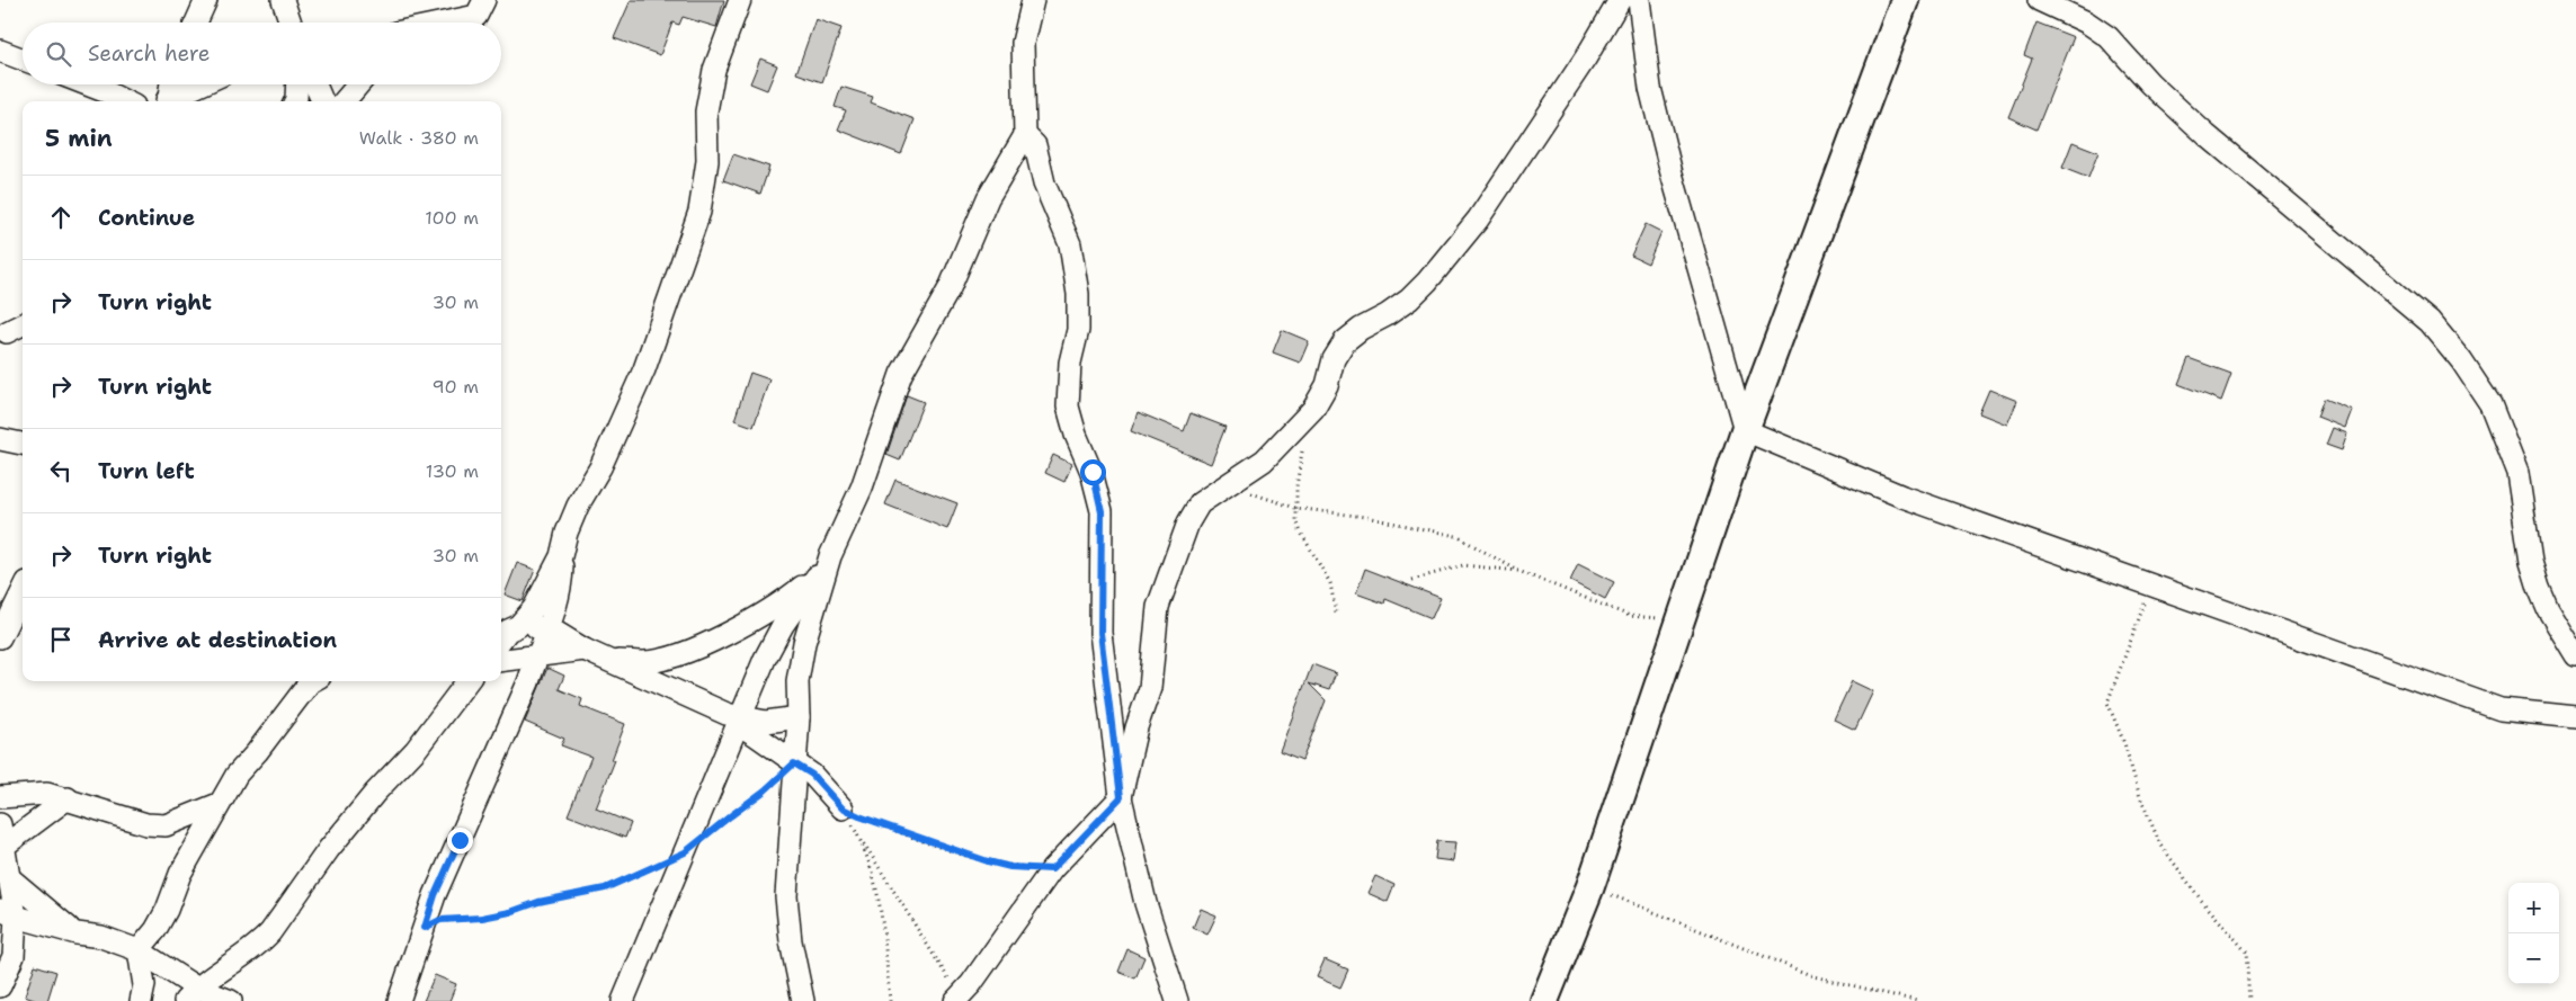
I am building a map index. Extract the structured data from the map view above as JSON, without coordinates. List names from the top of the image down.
{
  "page": {
    "search": "Search here",
    "heading": ["5 min", "Walk · 380 m"],
    "list": [
      ["Continue", "100 m"],
      ["Turn right", "30 m"],
      ["Turn right", "90 m"],
      ["Turn left", "130 m"],
      ["Turn right", "30 m"],
      "Arrive at destination"
    ],
    "map_buttons": ["+", "−"]
  }
}
